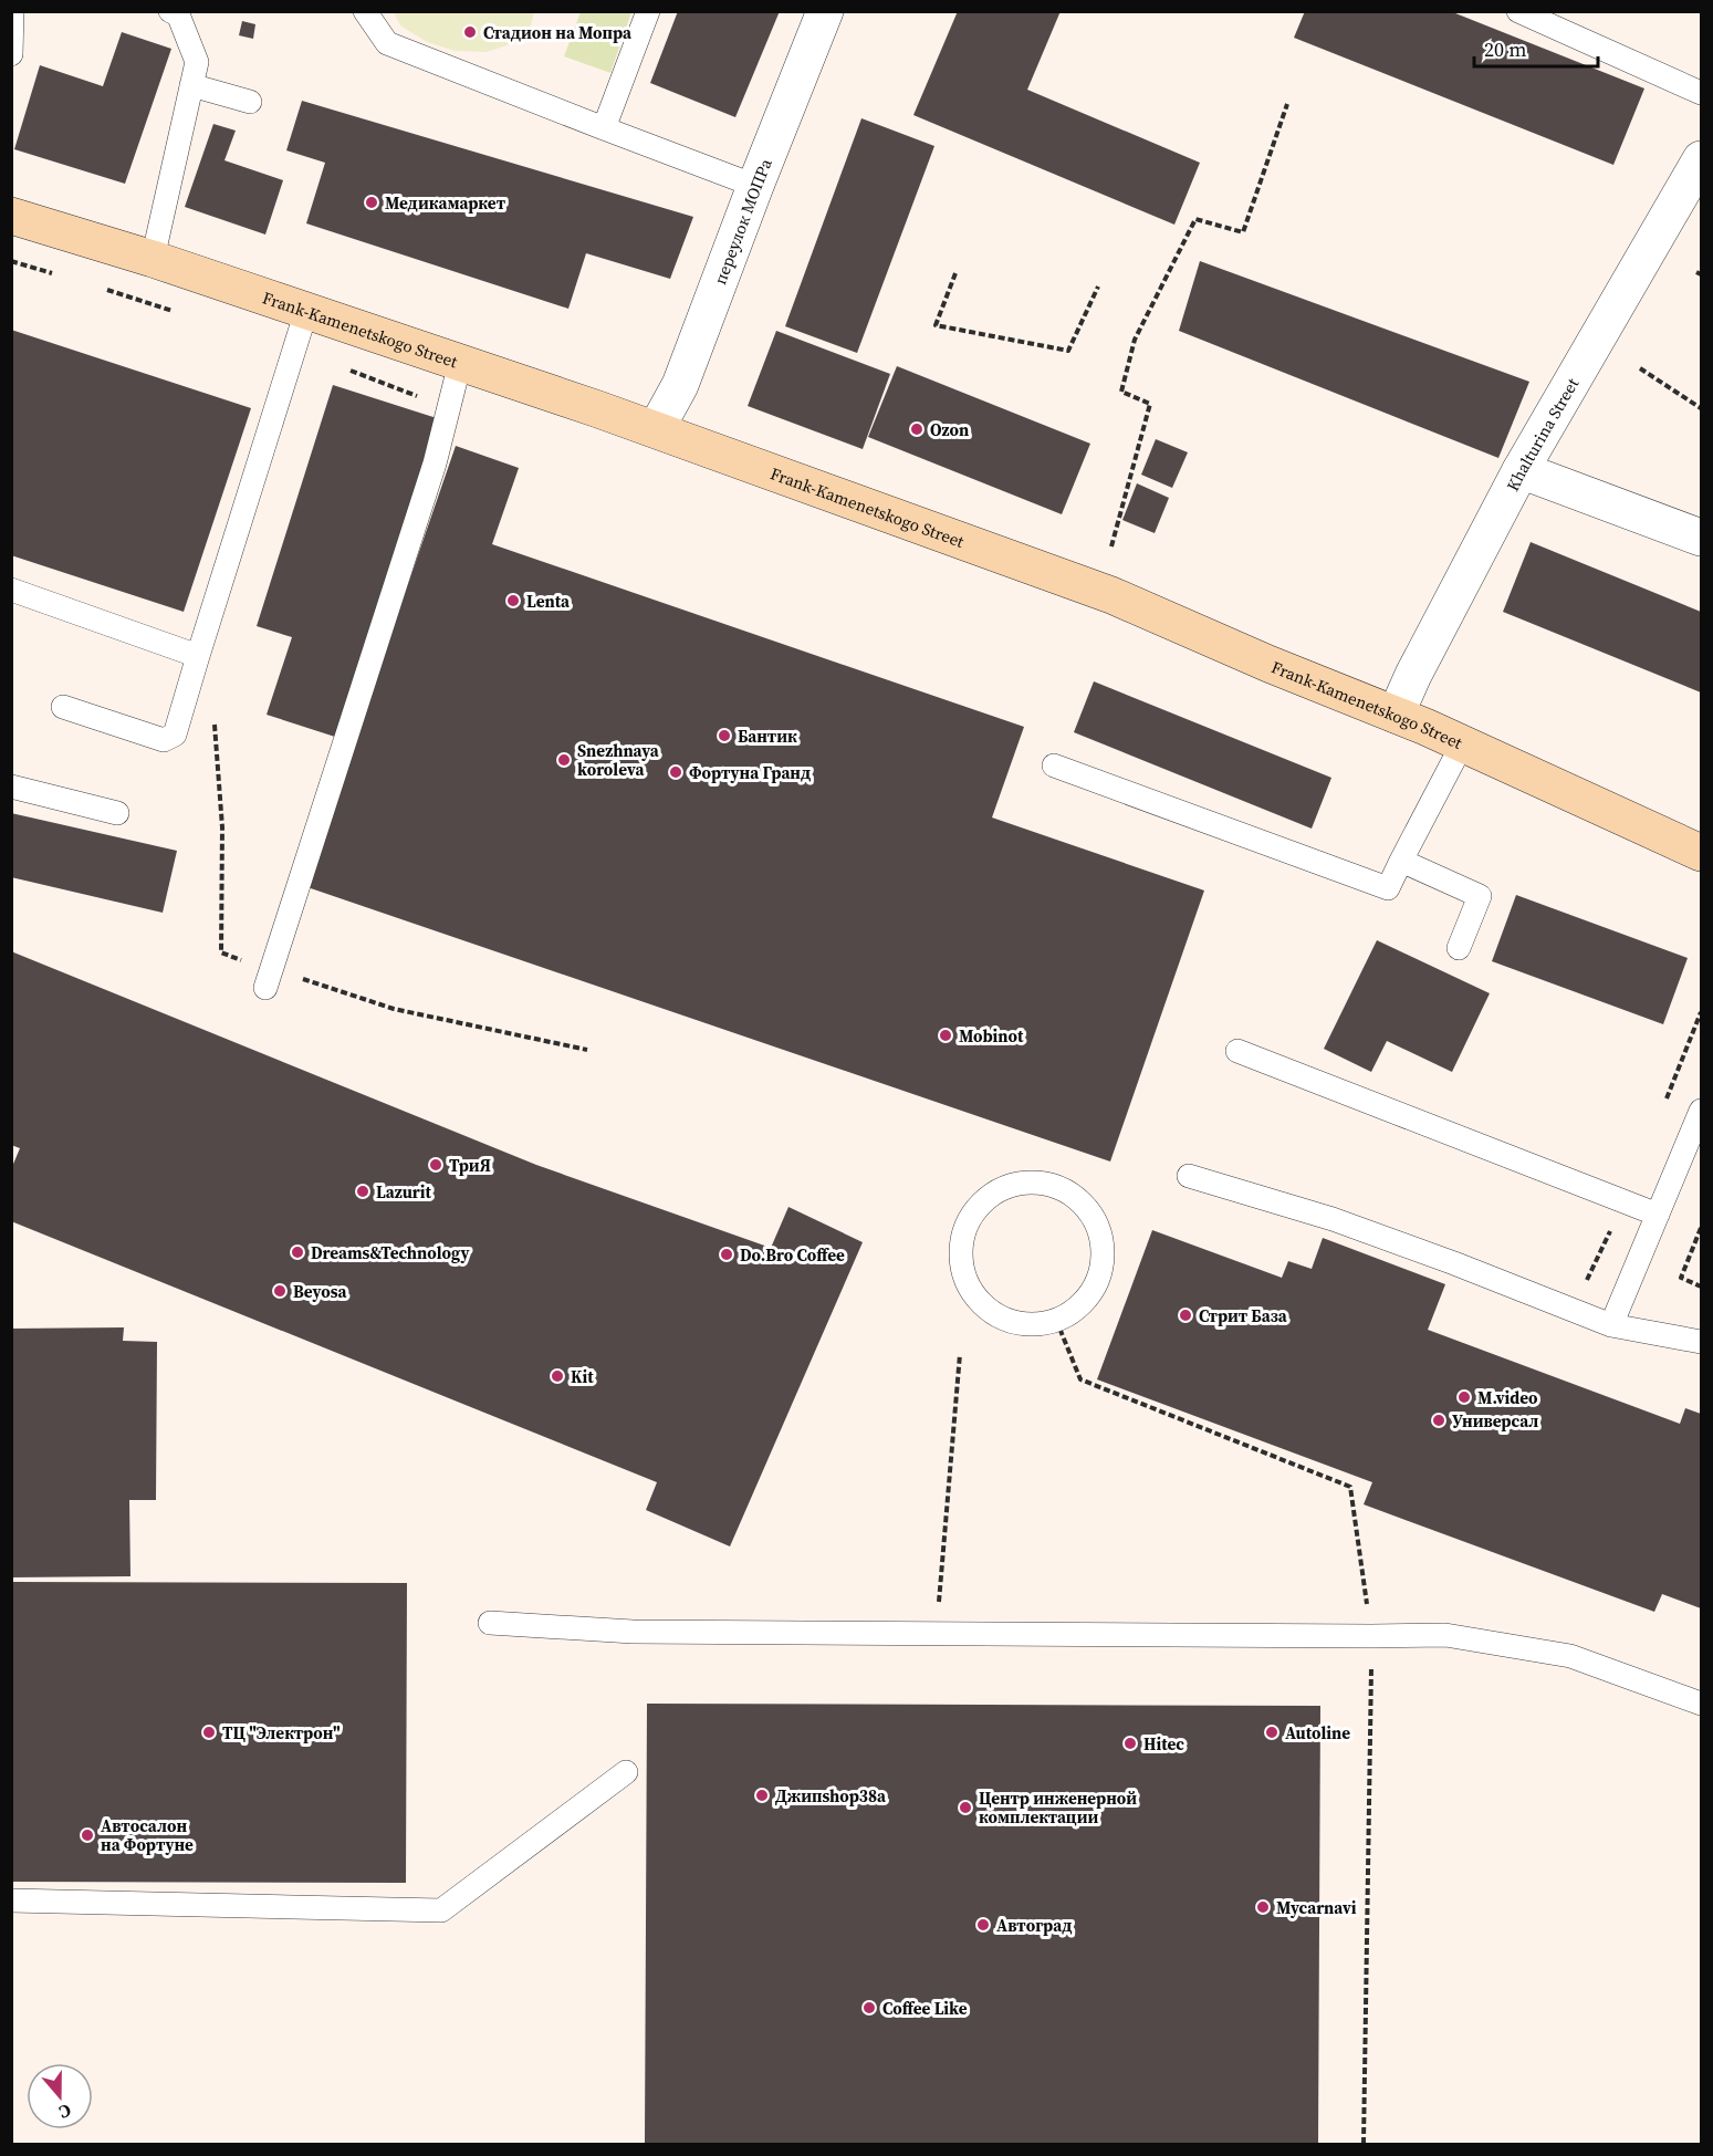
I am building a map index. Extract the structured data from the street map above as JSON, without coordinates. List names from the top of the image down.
{
  "streets": {
    "main road": ["Frank-Kamenetskogo Street"],
    "street": ["переулок МОПРа", "Khalturina Street"]
  },
  "crossings": [
    ["переулок МОПРа", "Frank-Kamenetskogo Street"],
    ["Frank-Kamenetskogo Street", "Khalturina Street"]
  ],
  "places": [
    "Стадион на Мопра",
    "Медикамаркет",
    "Ozon",
    "Lenta",
    "Бантик",
    "Snezhnaya koroleva",
    "Фортуна Гранд",
    "Mobinot",
    "ТриЯ",
    "Lazurit",
    "Dreams&Technology",
    "Do.Bro Coffee",
    "Beyosa",
    "Стрит База",
    "Kit",
    "M.video",
    "Универсал",
    "ТЦ \"Электрон\"",
    "Autoline",
    "Hitec",
    "Джипshop38а",
    "Центр инженерной комплектации",
    "Автосалон на Фортуне",
    "Mycarnavi",
    "Автоград",
    "Coffee Like"
  ],
  "scale_bar": "20 m",
  "north": "bottom"
}
